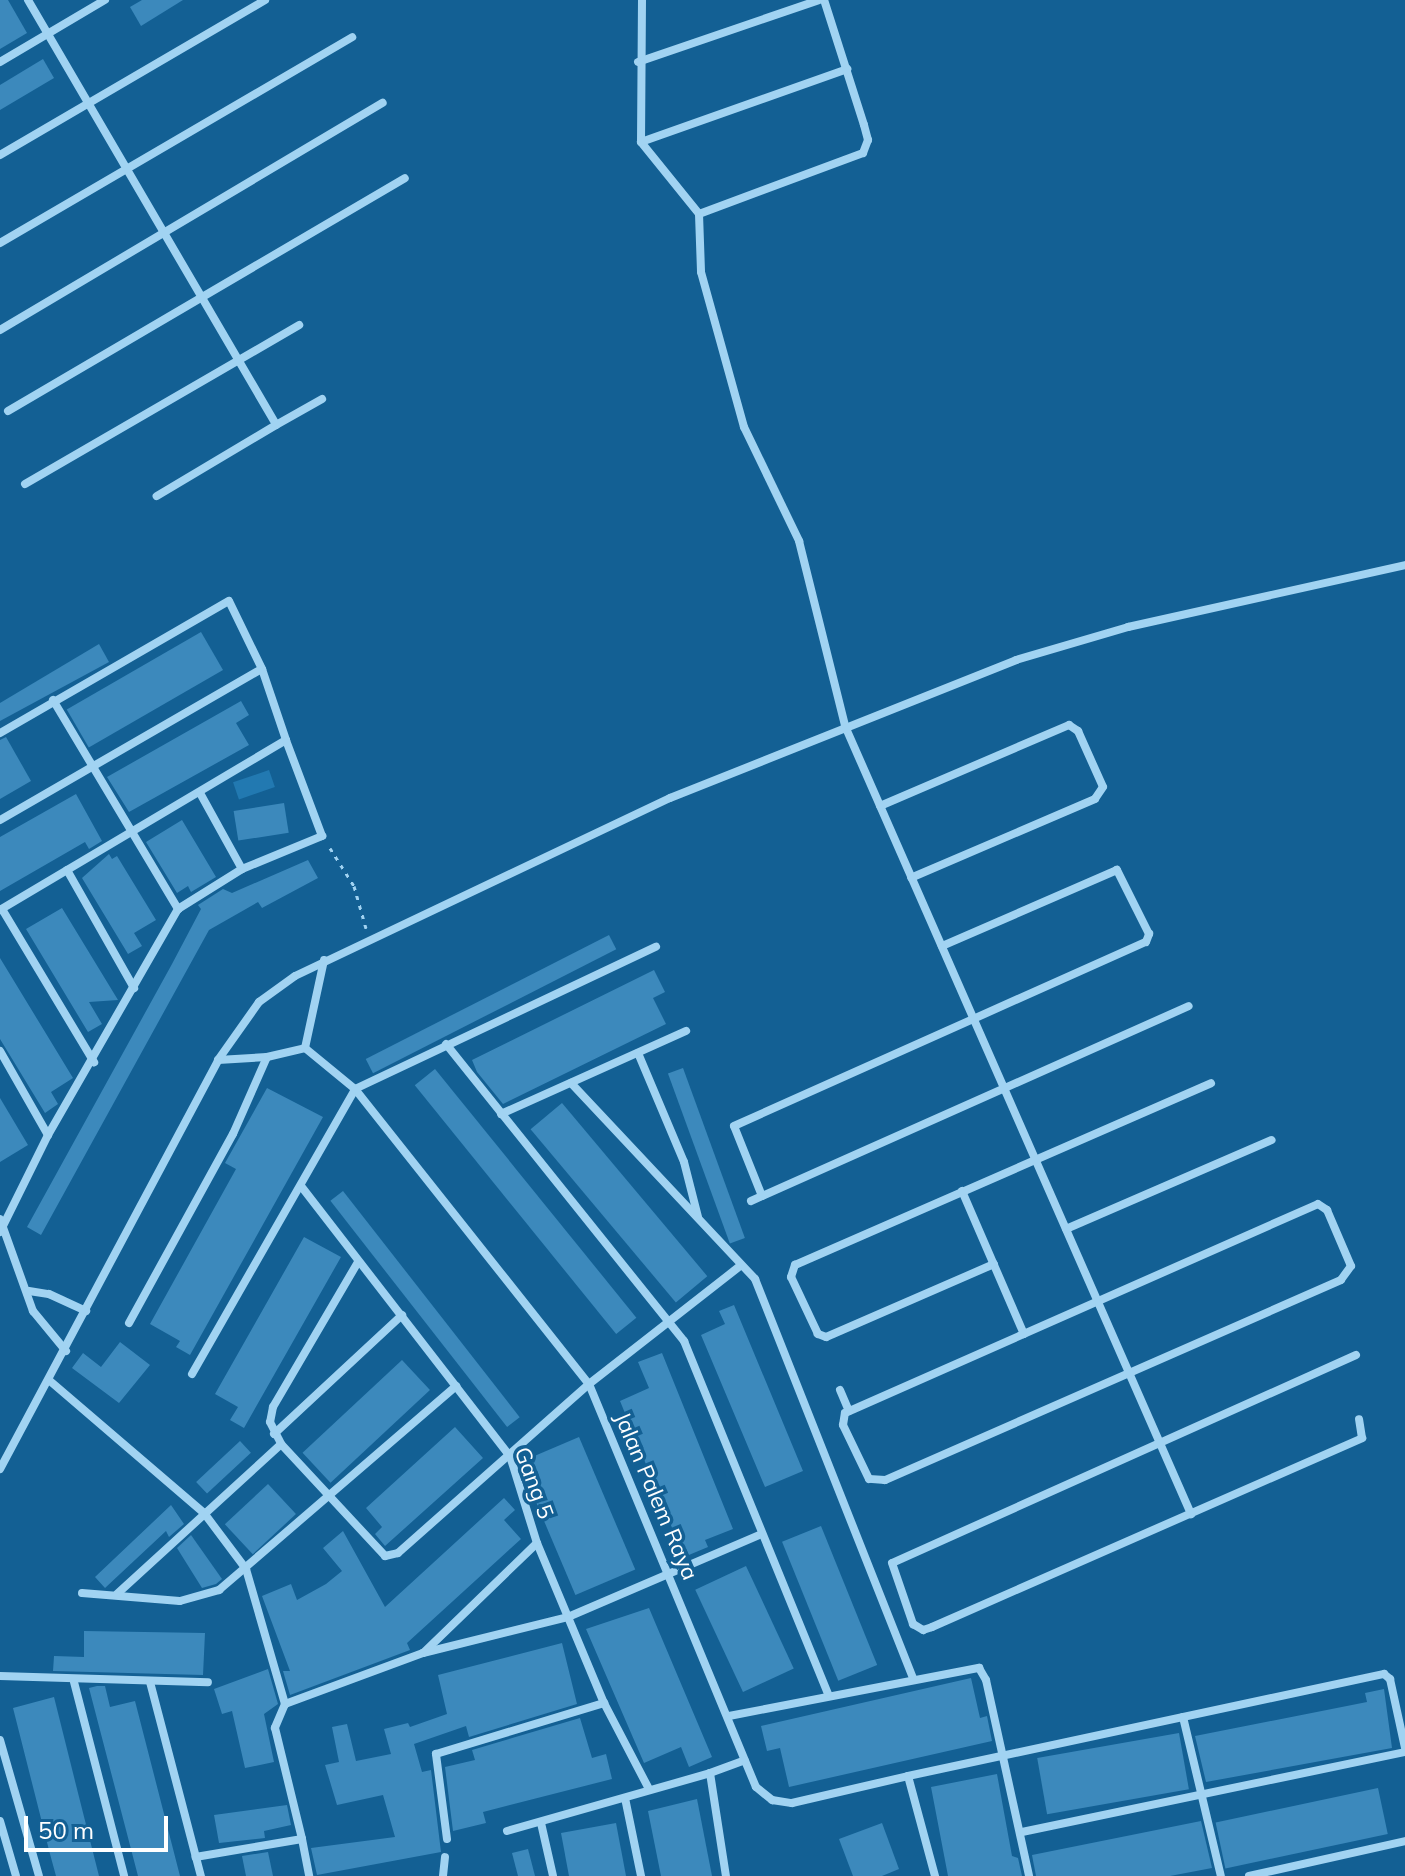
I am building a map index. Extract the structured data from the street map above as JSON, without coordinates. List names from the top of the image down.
{
  "streets": {
    "street": ["Gang 5", "Jalan Palem Raya"]
  },
  "scale_bar": "50 m"
}
